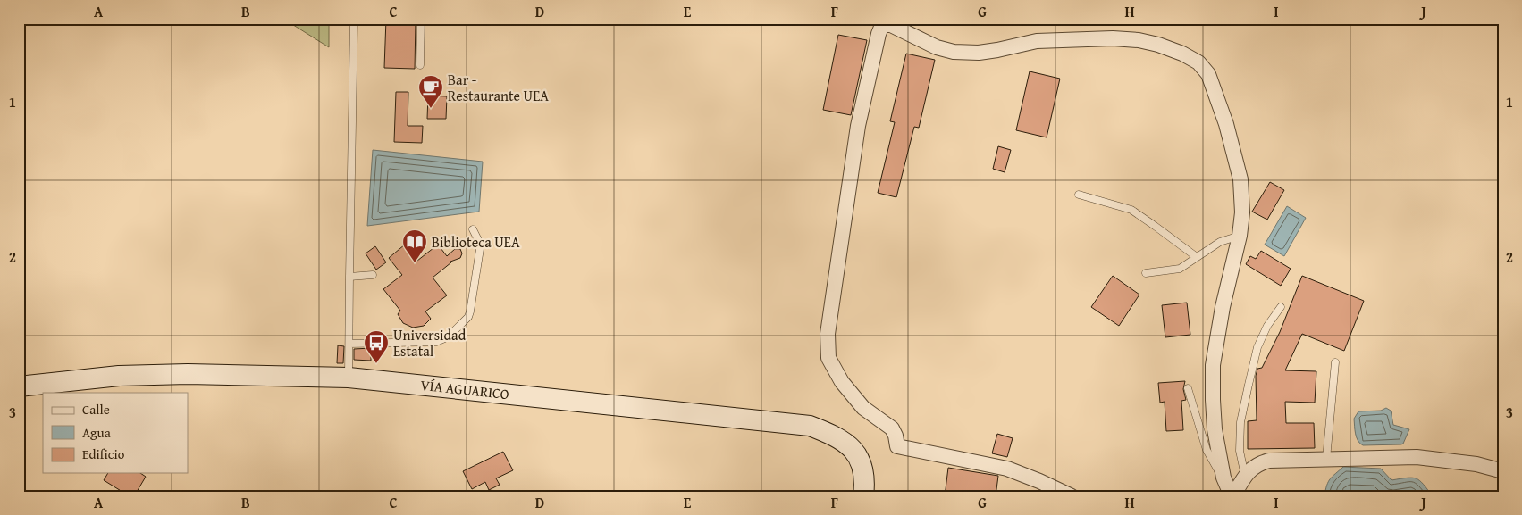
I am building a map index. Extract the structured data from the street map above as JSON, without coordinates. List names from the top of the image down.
{
  "streets": {
    "street": ["VÍA AGUARICO"]
  },
  "places": {
    "cafe": ["Bar - Restaurante UEA"],
    "library": ["Biblioteca UEA"],
    "bus stop": ["Universidad Estatal"]
  },
  "legend": ["Calle", "Agua", "Edificio"],
  "grid": {
    "columns": [
      "A",
      "B",
      "C",
      "D",
      "E",
      "F",
      "G",
      "H",
      "I",
      "J"
    ],
    "rows": ["1", "2", "3"]
  }
}
